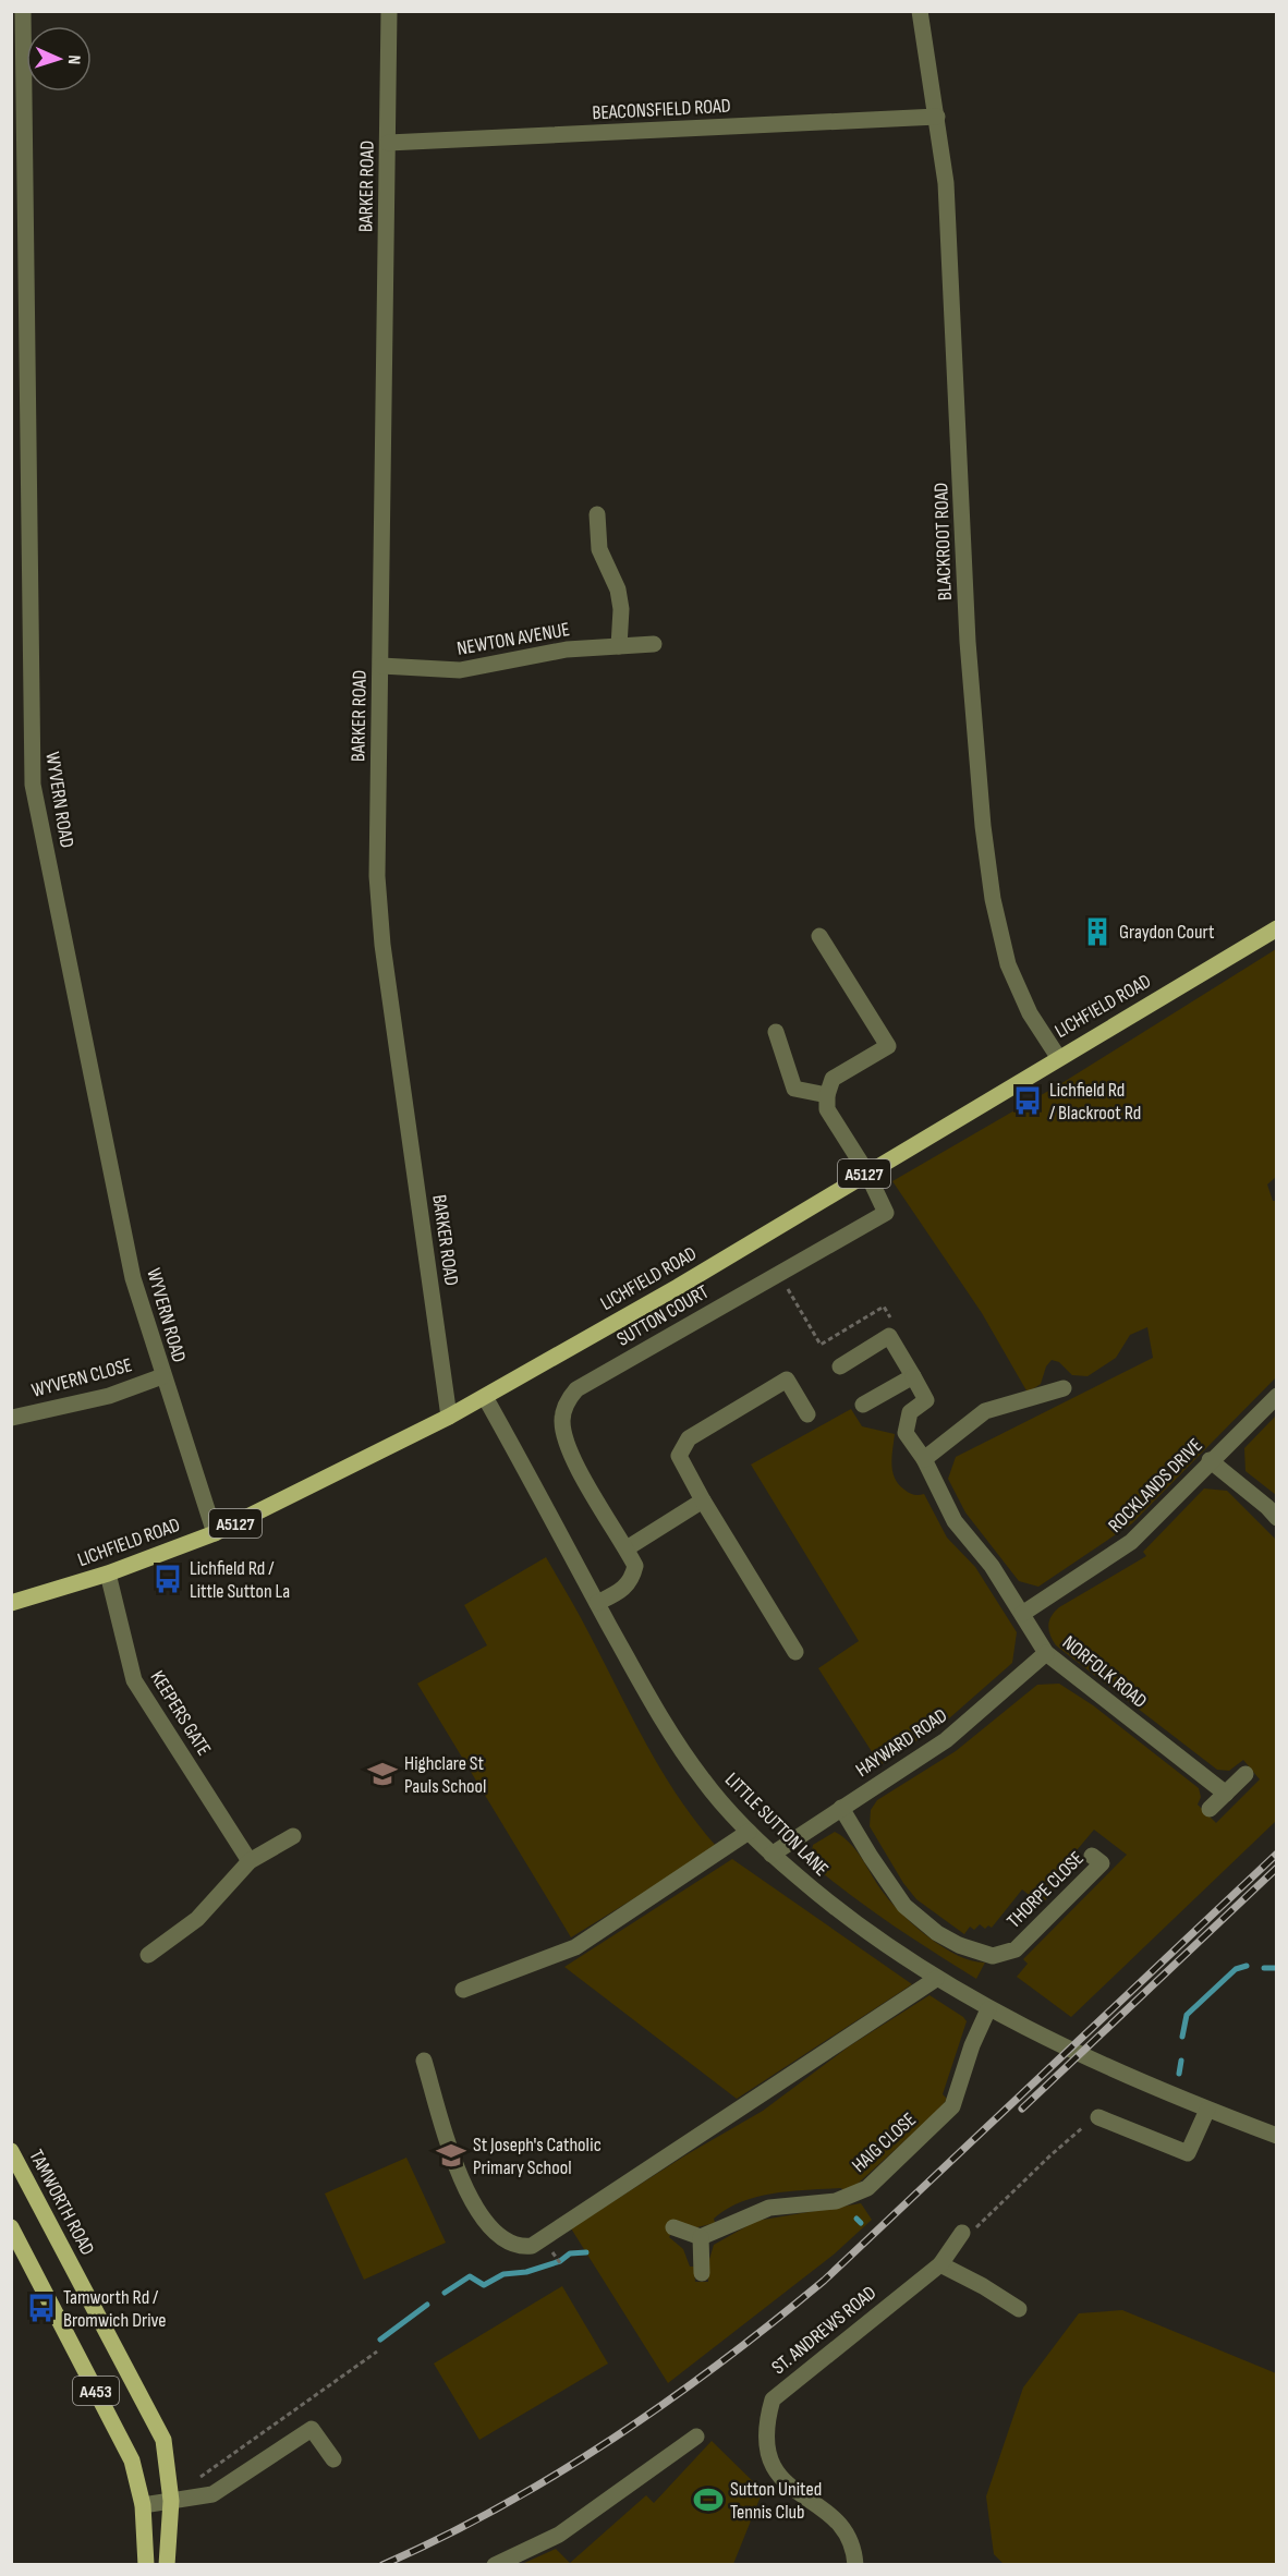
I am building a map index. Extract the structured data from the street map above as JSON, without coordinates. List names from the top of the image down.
{
  "streets": {
    "main road": [
      "LICHFIELD ROAD",
      "A5127",
      "TAMWORTH ROAD",
      "A453"
    ],
    "street": [
      "BEACONSFIELD ROAD",
      "BARKER ROAD",
      "BLACKROOT ROAD",
      "NEWTON AVENUE",
      "WYVERN ROAD",
      "SUTTON COURT",
      "WYVERN CLOSE",
      "ROCKLANDS DRIVE",
      "NORFOLK ROAD",
      "KEEPERS GATE",
      "HAYWARD ROAD",
      "LITTLE SUTTON LANE",
      "THORPE CLOSE",
      "HAIG CLOSE",
      "ST. ANDREWS ROAD"
    ]
  },
  "crossings": [
    ["BEACONSFIELD ROAD", "BARKER ROAD"],
    ["BEACONSFIELD ROAD", "BLACKROOT ROAD"],
    ["BARKER ROAD", "NEWTON AVENUE"],
    ["BARKER ROAD", "LICHFIELD ROAD"],
    ["BLACKROOT ROAD", "LICHFIELD ROAD"],
    ["WYVERN ROAD", "LICHFIELD ROAD"],
    ["WYVERN ROAD", "WYVERN CLOSE"],
    ["LICHFIELD ROAD", "SUTTON COURT"],
    ["LICHFIELD ROAD", "KEEPERS GATE"],
    ["LICHFIELD ROAD", "LITTLE SUTTON LANE"],
    ["SUTTON COURT", "LITTLE SUTTON LANE"],
    ["ROCKLANDS DRIVE", "NORFOLK ROAD"],
    ["NORFOLK ROAD", "HAYWARD ROAD"],
    ["HAYWARD ROAD", "LITTLE SUTTON LANE"],
    ["HAYWARD ROAD", "THORPE CLOSE"],
    ["LITTLE SUTTON LANE", "HAIG CLOSE"]
  ],
  "places": {
    "building": ["Graydon Court"],
    "bus stop": ["Lichfield Rd / Blackroot Rd", "Lichfield Rd / Little Sutton La", "Tamworth Rd / Bromwich Drive"],
    "school or university": ["Highclare St Pauls School", "St Joseph's Catholic Primary School"],
    "sports": ["Sutton United Tennis Club"]
  },
  "north": "right"
}
